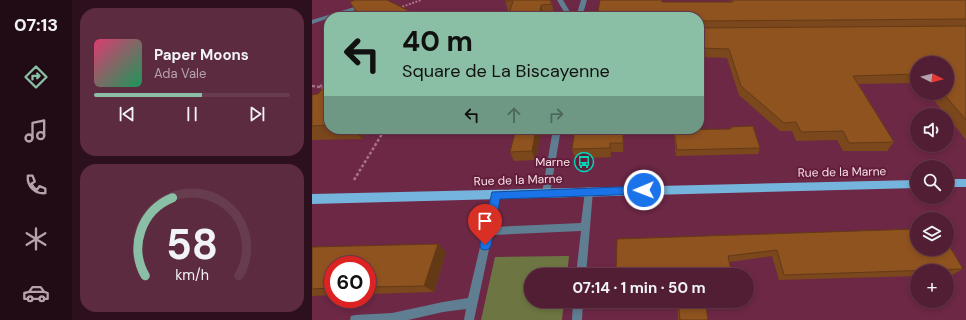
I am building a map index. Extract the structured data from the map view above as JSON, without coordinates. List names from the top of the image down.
{
  "streets": {
    "main road": ["Rue de la Marne"]
  },
  "places": {
    "bus stop": ["Marne"]
  },
  "north": "right",
  "page": {
    "tabs": "07:13",
    "turn": ["40 m", "Square de La Biscayenne"],
    "song": ["Paper Moons", "Ada Vale"],
    "map_buttons": "+",
    "limit": "60",
    "trip": "07:14 · 1 min · 50 m",
    "gauge": ["58", "km/h"]
  }
}
